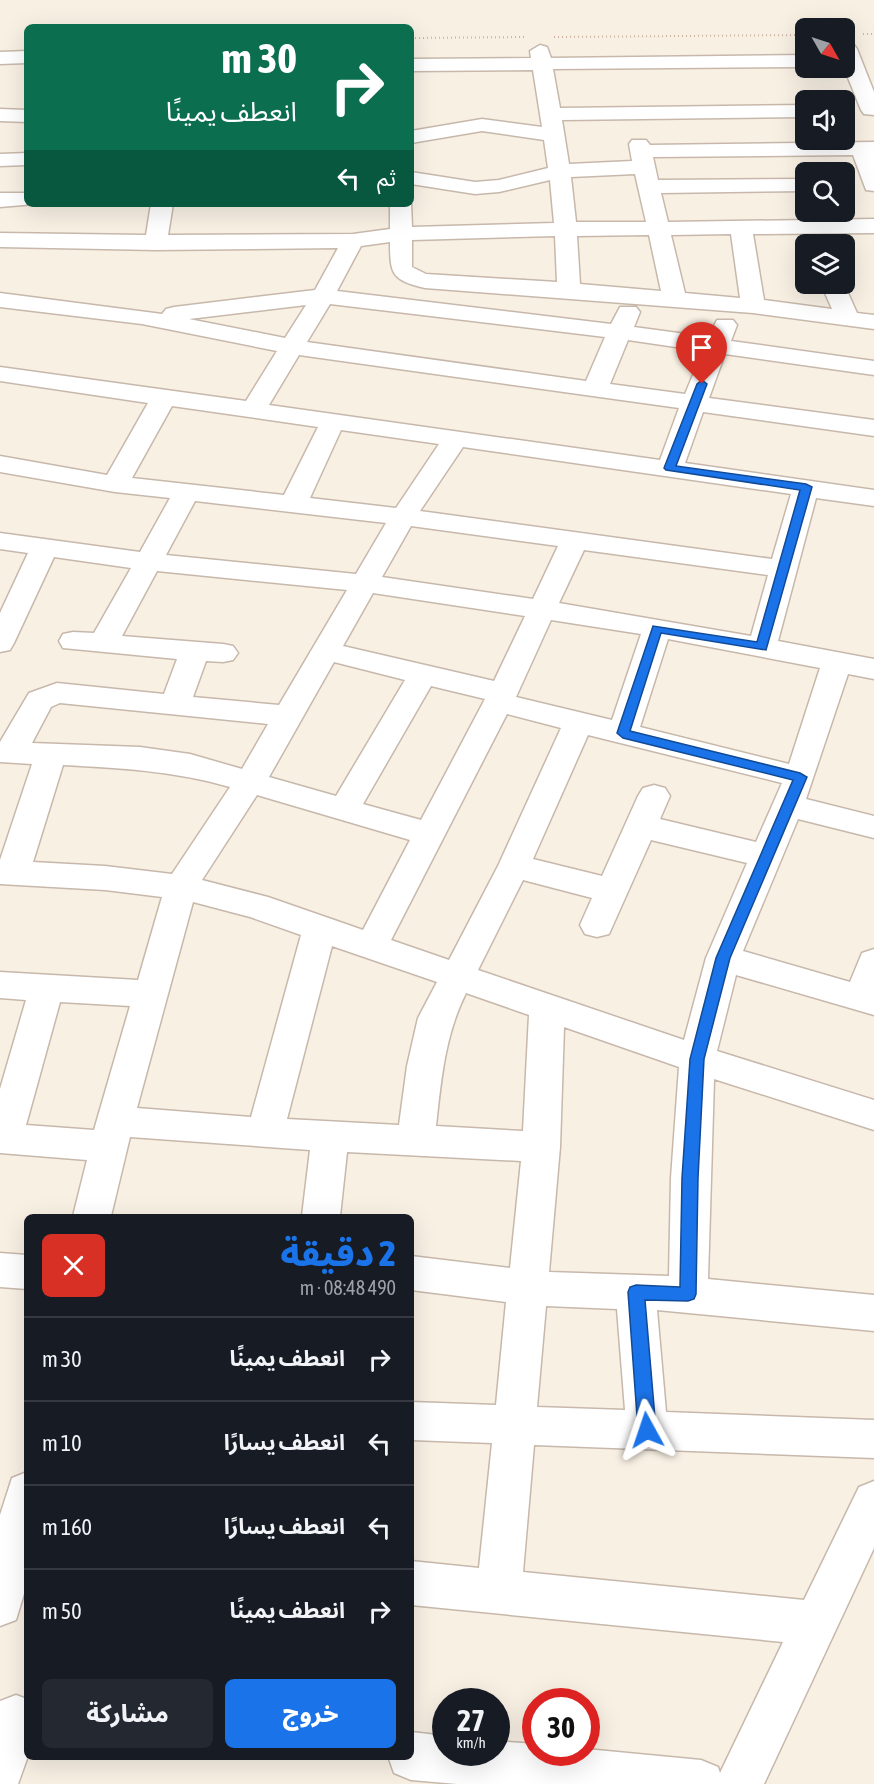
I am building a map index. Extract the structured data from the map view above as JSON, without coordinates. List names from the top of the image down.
{
  "north": "bottom right",
  "page": {
    "turn": ["30 m", "انعطف يمينًا"],
    "then": "ثم",
    "heading": ["2 دقيقة", "490 m · 08:48"],
    "list": [
      {
        "name": "انعطف يمينًا",
        "value": "30 m"
      },
      {
        "name": "انعطف يسارًا",
        "value": "10 m"
      },
      {
        "name": "انعطف يسارًا",
        "value": "160 m"
      },
      {
        "name": "انعطف يمينًا",
        "value": "50 m"
      }
    ],
    "buttons": ["خروج", "مشاركة"],
    "speed": "27 km/h",
    "limit": "30"
  }
}
